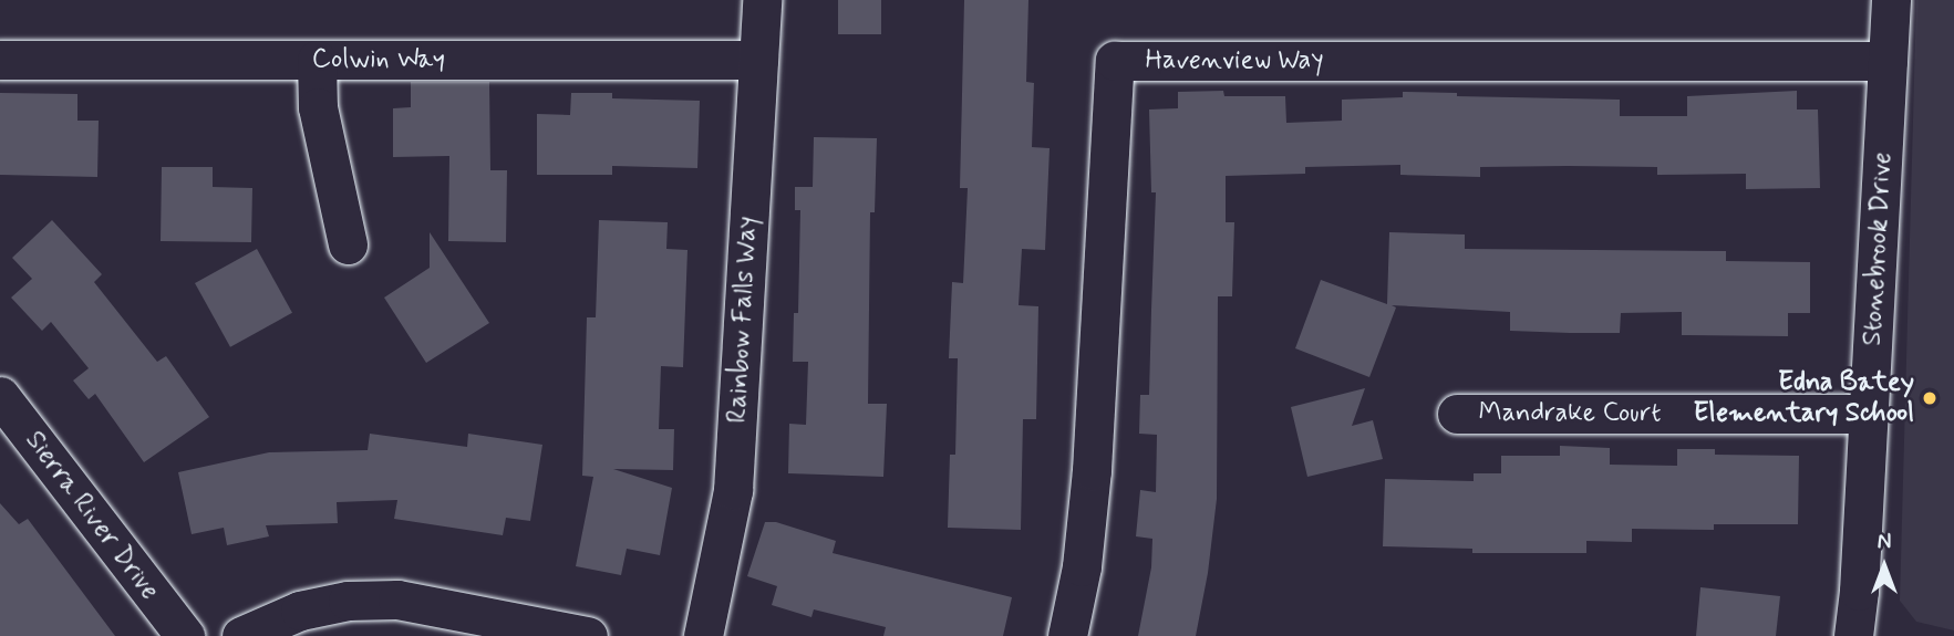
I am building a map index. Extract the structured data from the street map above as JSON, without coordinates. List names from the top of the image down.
{
  "streets": {
    "street": [
      "Colwin Way",
      "Havenview Way",
      "Stonebrook Drive",
      "Rainbow Falls Way",
      "Mandrake Court",
      "Sierra River Drive"
    ]
  },
  "crossings": [
    ["Colwin Way", "Rainbow Falls Way"],
    ["Havenview Way", "Stonebrook Drive"],
    ["Stonebrook Drive", "Mandrake Court"]
  ],
  "places": ["Edna Batey Elementary School"],
  "north": "top"
}
